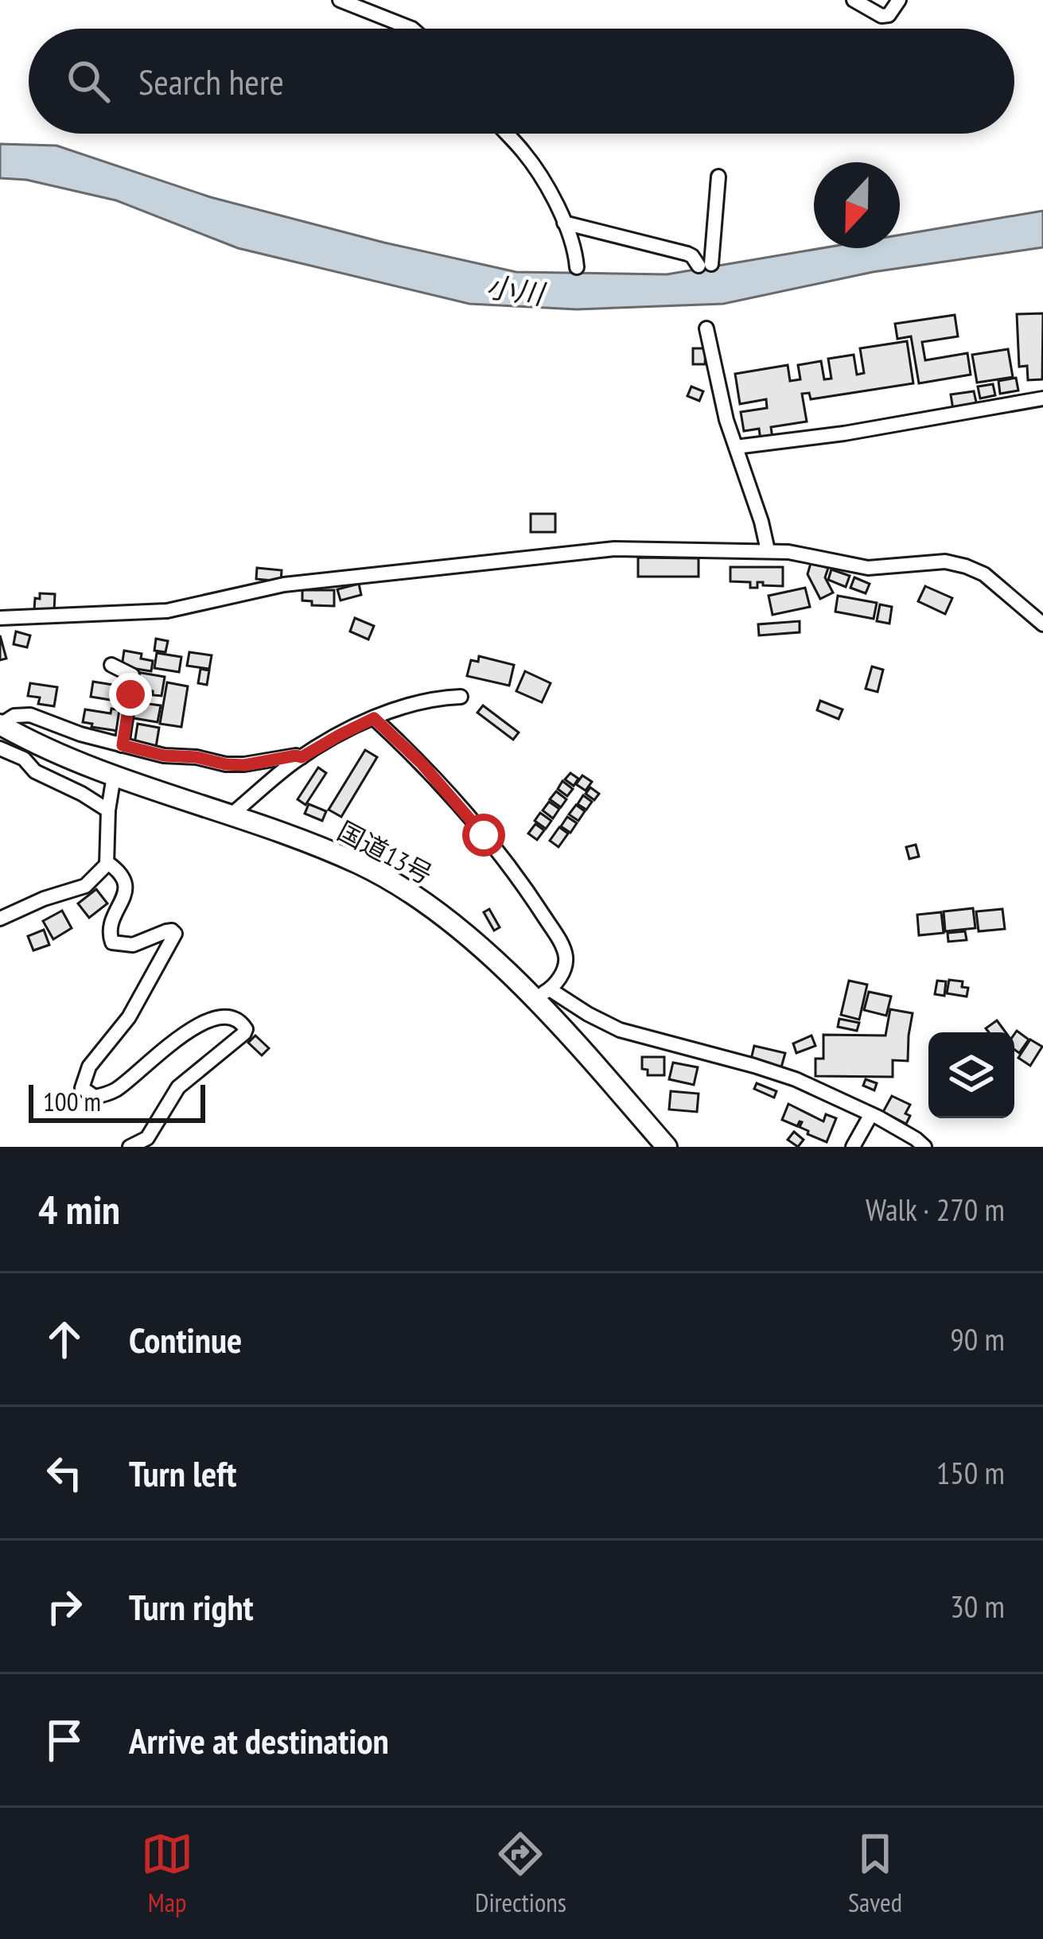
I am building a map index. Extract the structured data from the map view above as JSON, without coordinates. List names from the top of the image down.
{
  "streets": {
    "highway": ["国道13号"]
  },
  "water": ["小川"],
  "scale_bar": "100 m",
  "north": "bottom",
  "page": {
    "search": "Search here",
    "scale": "100 m",
    "heading": ["4 min", "Walk · 270 m"],
    "list": [
      ["Continue", "90 m"],
      ["Turn left", "150 m"],
      ["Turn right", "30 m"],
      "Arrive at destination"
    ],
    "nav": ["Map", "Directions", "Saved"]
  }
}
